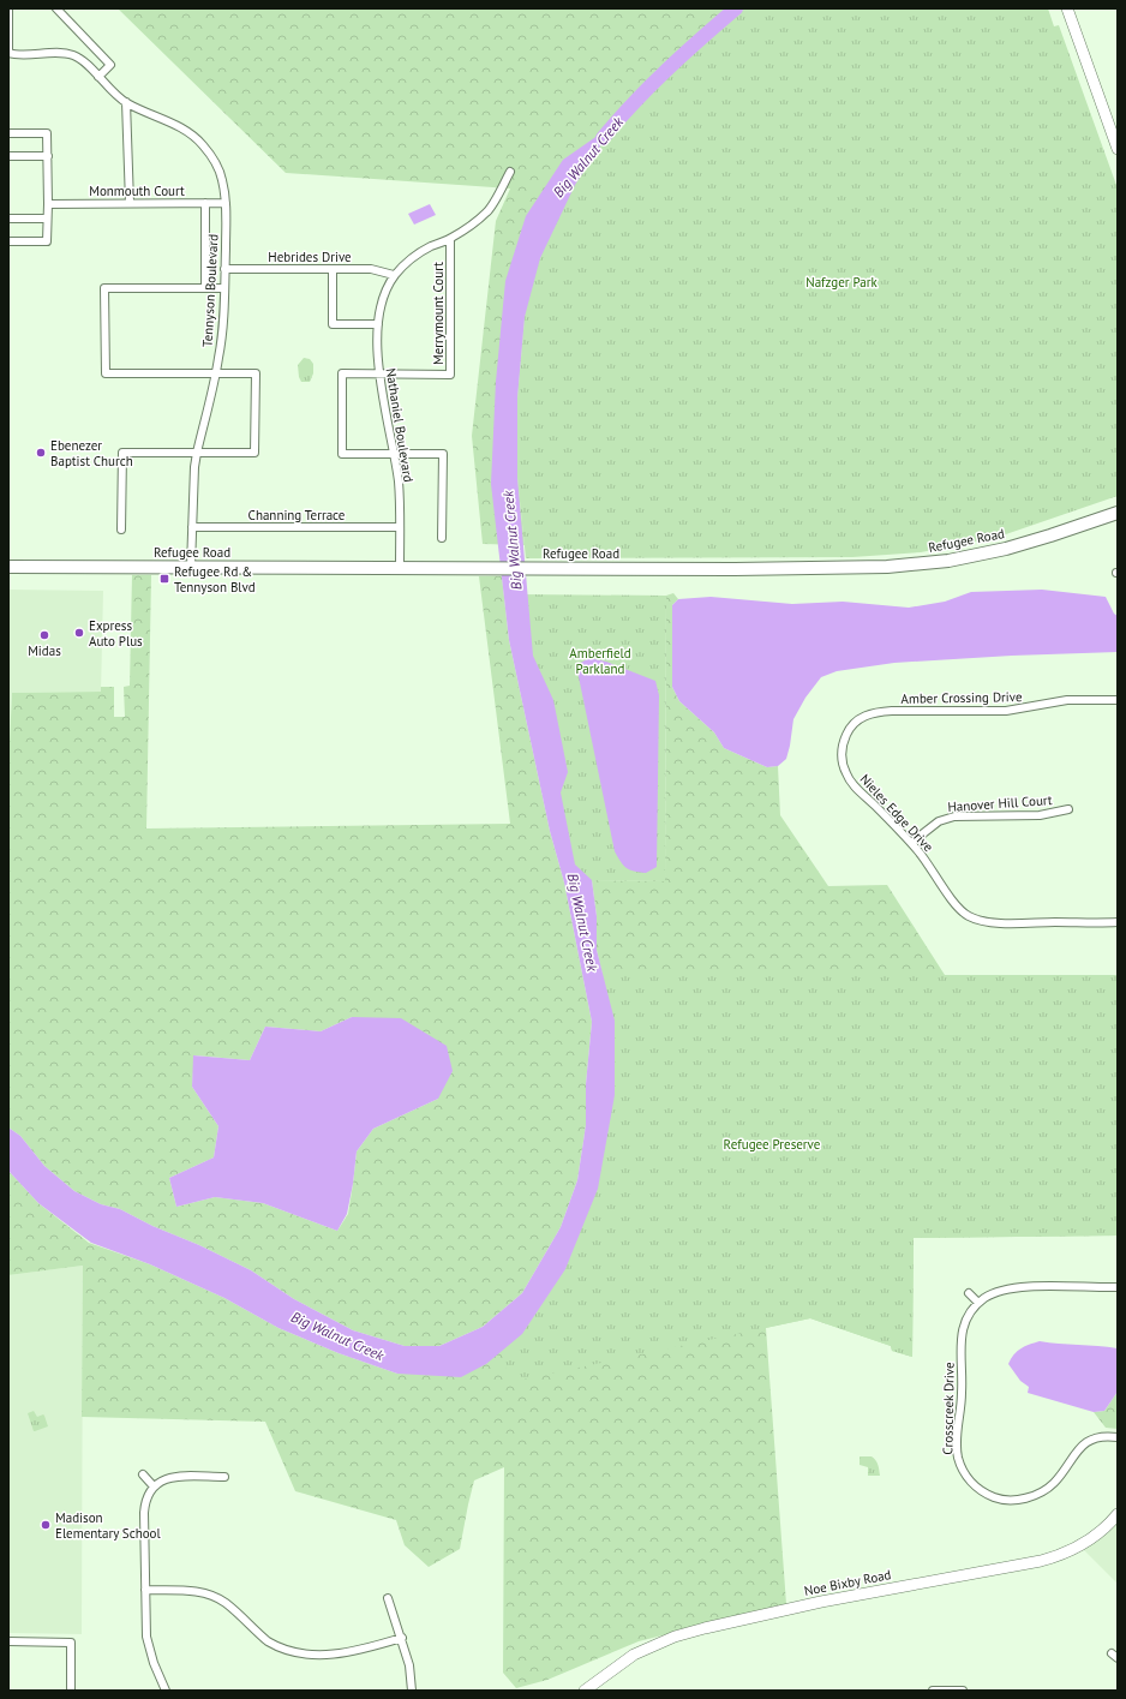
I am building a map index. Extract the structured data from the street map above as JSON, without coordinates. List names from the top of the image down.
{
  "streets": {
    "main road": ["Refugee Road"],
    "street": [
      "Monmouth Court",
      "Hebrides Drive",
      "Tennyson Boulevard",
      "Merrymount Court",
      "Nathaniel Boulevard",
      "Channing Terrace",
      "Amber Crossing Drive",
      "Hanover Hill Court",
      "Nieles Edge Drive",
      "Crosscreek Drive",
      "Noe Bixby Road"
    ]
  },
  "crossings": [
    ["Monmouth Court", "Tennyson Boulevard"],
    ["Hebrides Drive", "Tennyson Boulevard"],
    ["Hebrides Drive", "Nathaniel Boulevard"],
    ["Tennyson Boulevard", "Channing Terrace"],
    ["Tennyson Boulevard", "Refugee Road"],
    ["Merrymount Court", "Nathaniel Boulevard"],
    ["Nathaniel Boulevard", "Channing Terrace"],
    ["Nathaniel Boulevard", "Refugee Road"],
    ["Amber Crossing Drive", "Nieles Edge Drive"],
    ["Hanover Hill Court", "Nieles Edge Drive"]
  ],
  "water": ["Big Walnut Creek"],
  "parks": ["Nafzger Park", "Amberfield Parkland", "Refugee Preserve"],
  "places": {
    "other": [
      "Ebenezer Baptist Church",
      "Express Auto Plus",
      "Midas",
      "Madison Elementary School"
    ],
    "transit": ["Refugee Rd & Tennyson Blvd"]
  }
}
